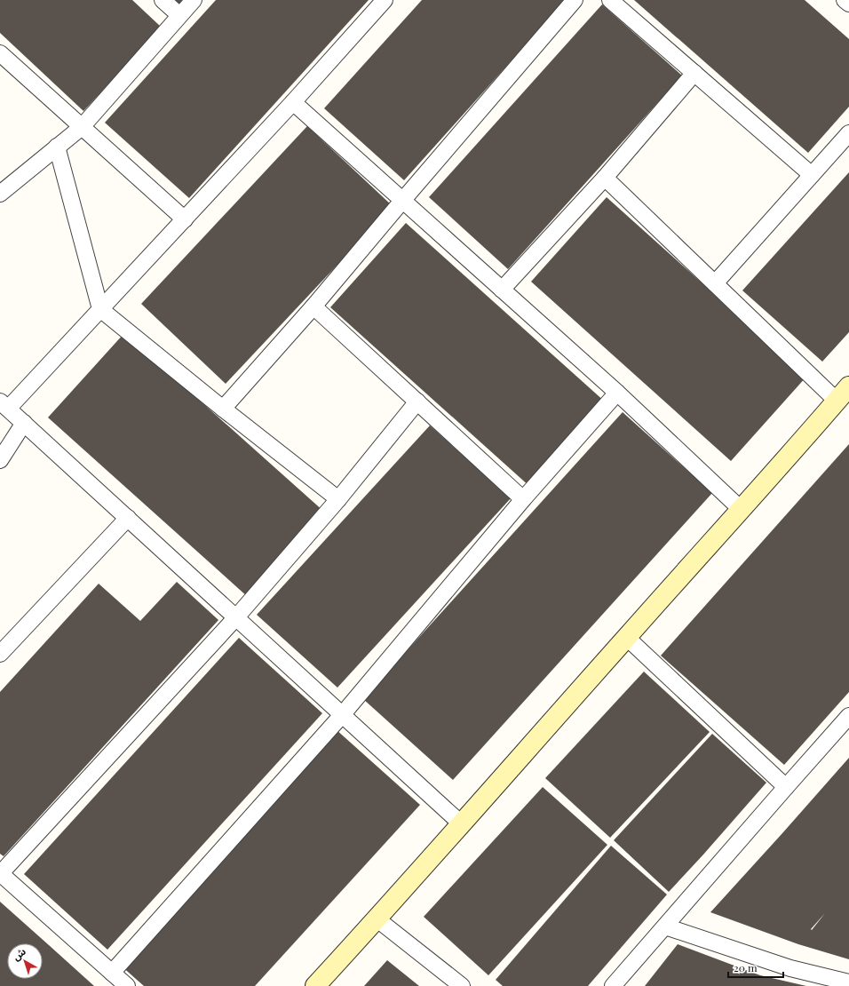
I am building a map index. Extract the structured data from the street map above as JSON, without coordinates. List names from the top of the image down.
{
  "scale_bar": "20 m",
  "north": "top left"
}
